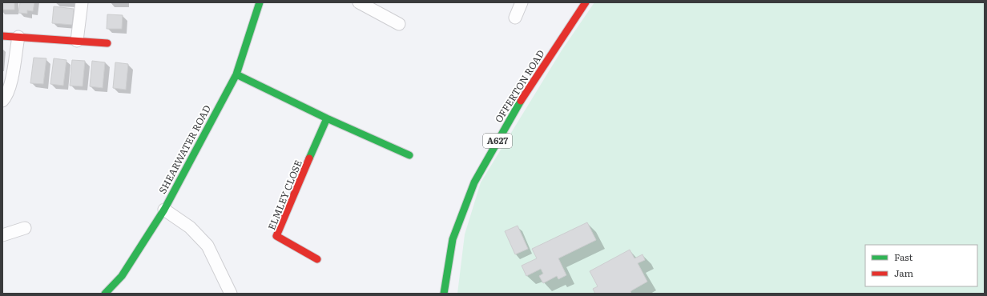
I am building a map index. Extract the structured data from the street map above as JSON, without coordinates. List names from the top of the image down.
{
  "streets": {
    "street": [
      "OFFERTON ROAD",
      "A627",
      "SHEARWATER ROAD",
      "ELMLEY CLOSE"
    ]
  },
  "legend": ["Fast", "Jam"]
}
